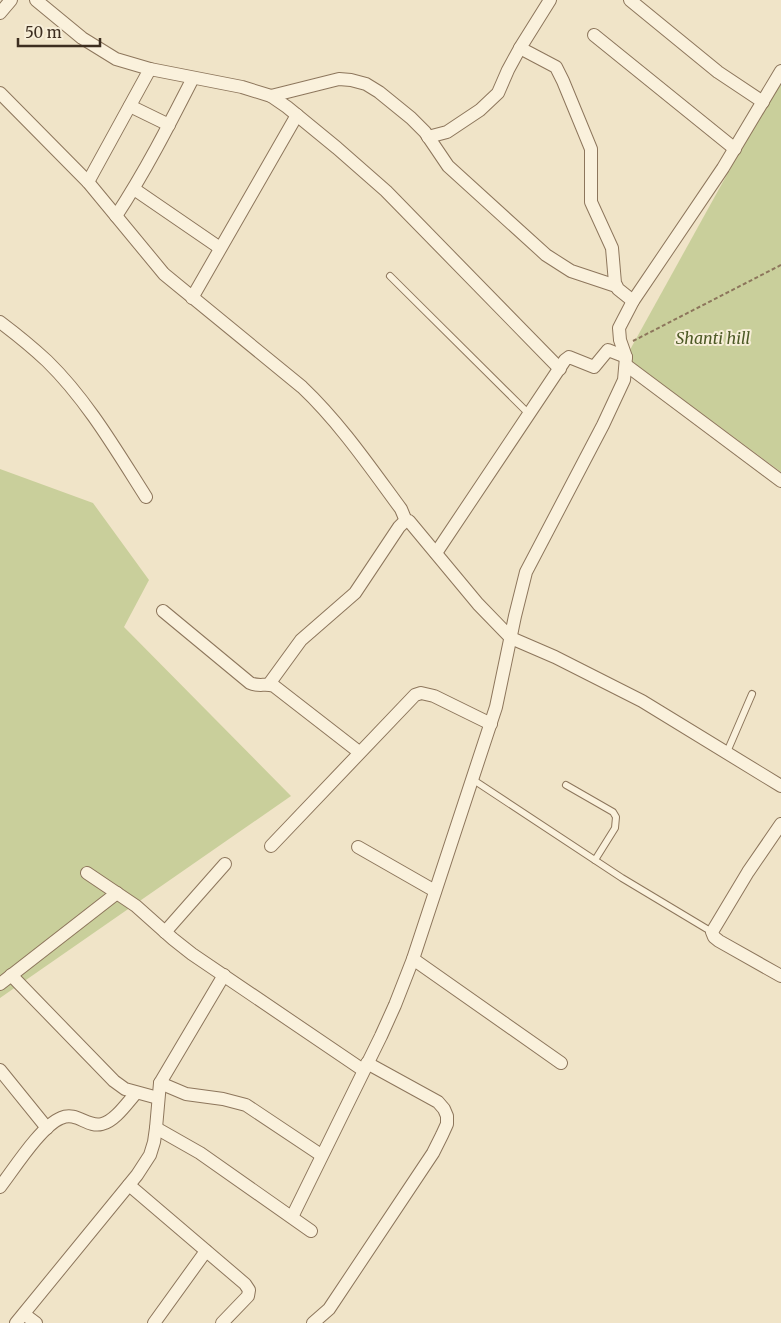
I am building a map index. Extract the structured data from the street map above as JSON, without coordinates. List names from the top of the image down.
{
  "parks": ["Shanti hill"],
  "scale_bar": "50 m"
}
